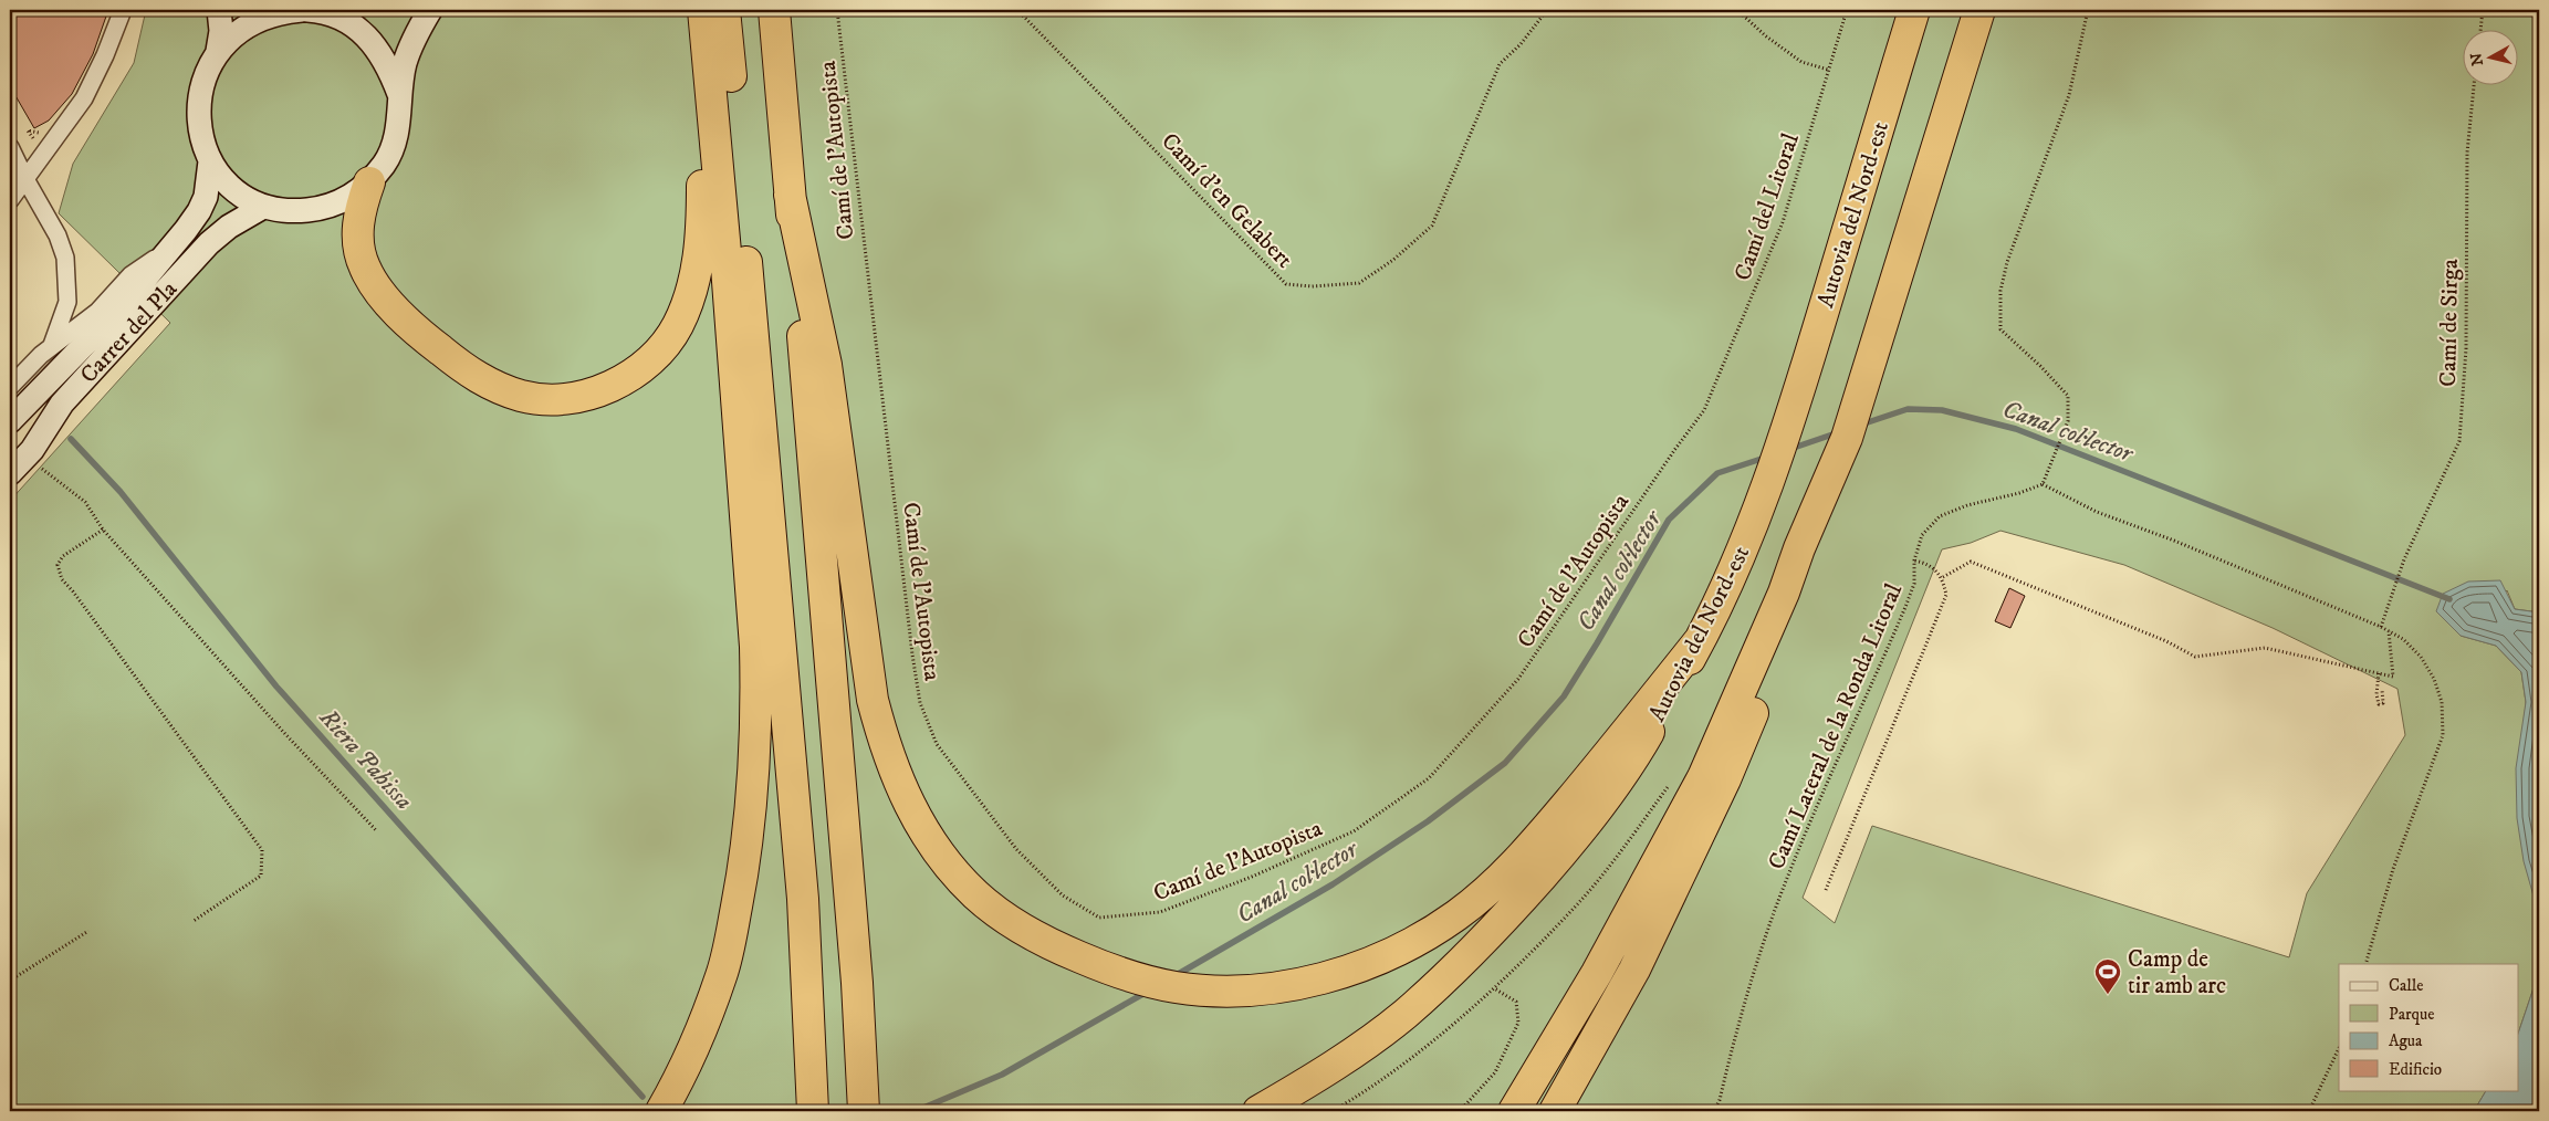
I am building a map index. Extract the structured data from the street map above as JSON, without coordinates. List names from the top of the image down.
{
  "streets": {
    "highway": ["Autovia del Nord-est"],
    "main road": ["Carrer del Pla"],
    "path": [
      "Camí de l'Autopista",
      "Camí d'en Gelabert",
      "Camí del Litoral",
      "Camí de Sirga",
      "Camí Lateral de la Ronda Litoral"
    ]
  },
  "crossings": [
    ["Camí de l'Autopista", "Camí del Litoral"]
  ],
  "water": ["Canal col·lector", "Riera Pahissa"],
  "places": {
    "sports": ["Camp de tir amb arc"]
  },
  "legend": [
    "Calle",
    "Parque",
    "Agua",
    "Edificio"
  ],
  "north": "left"
}
